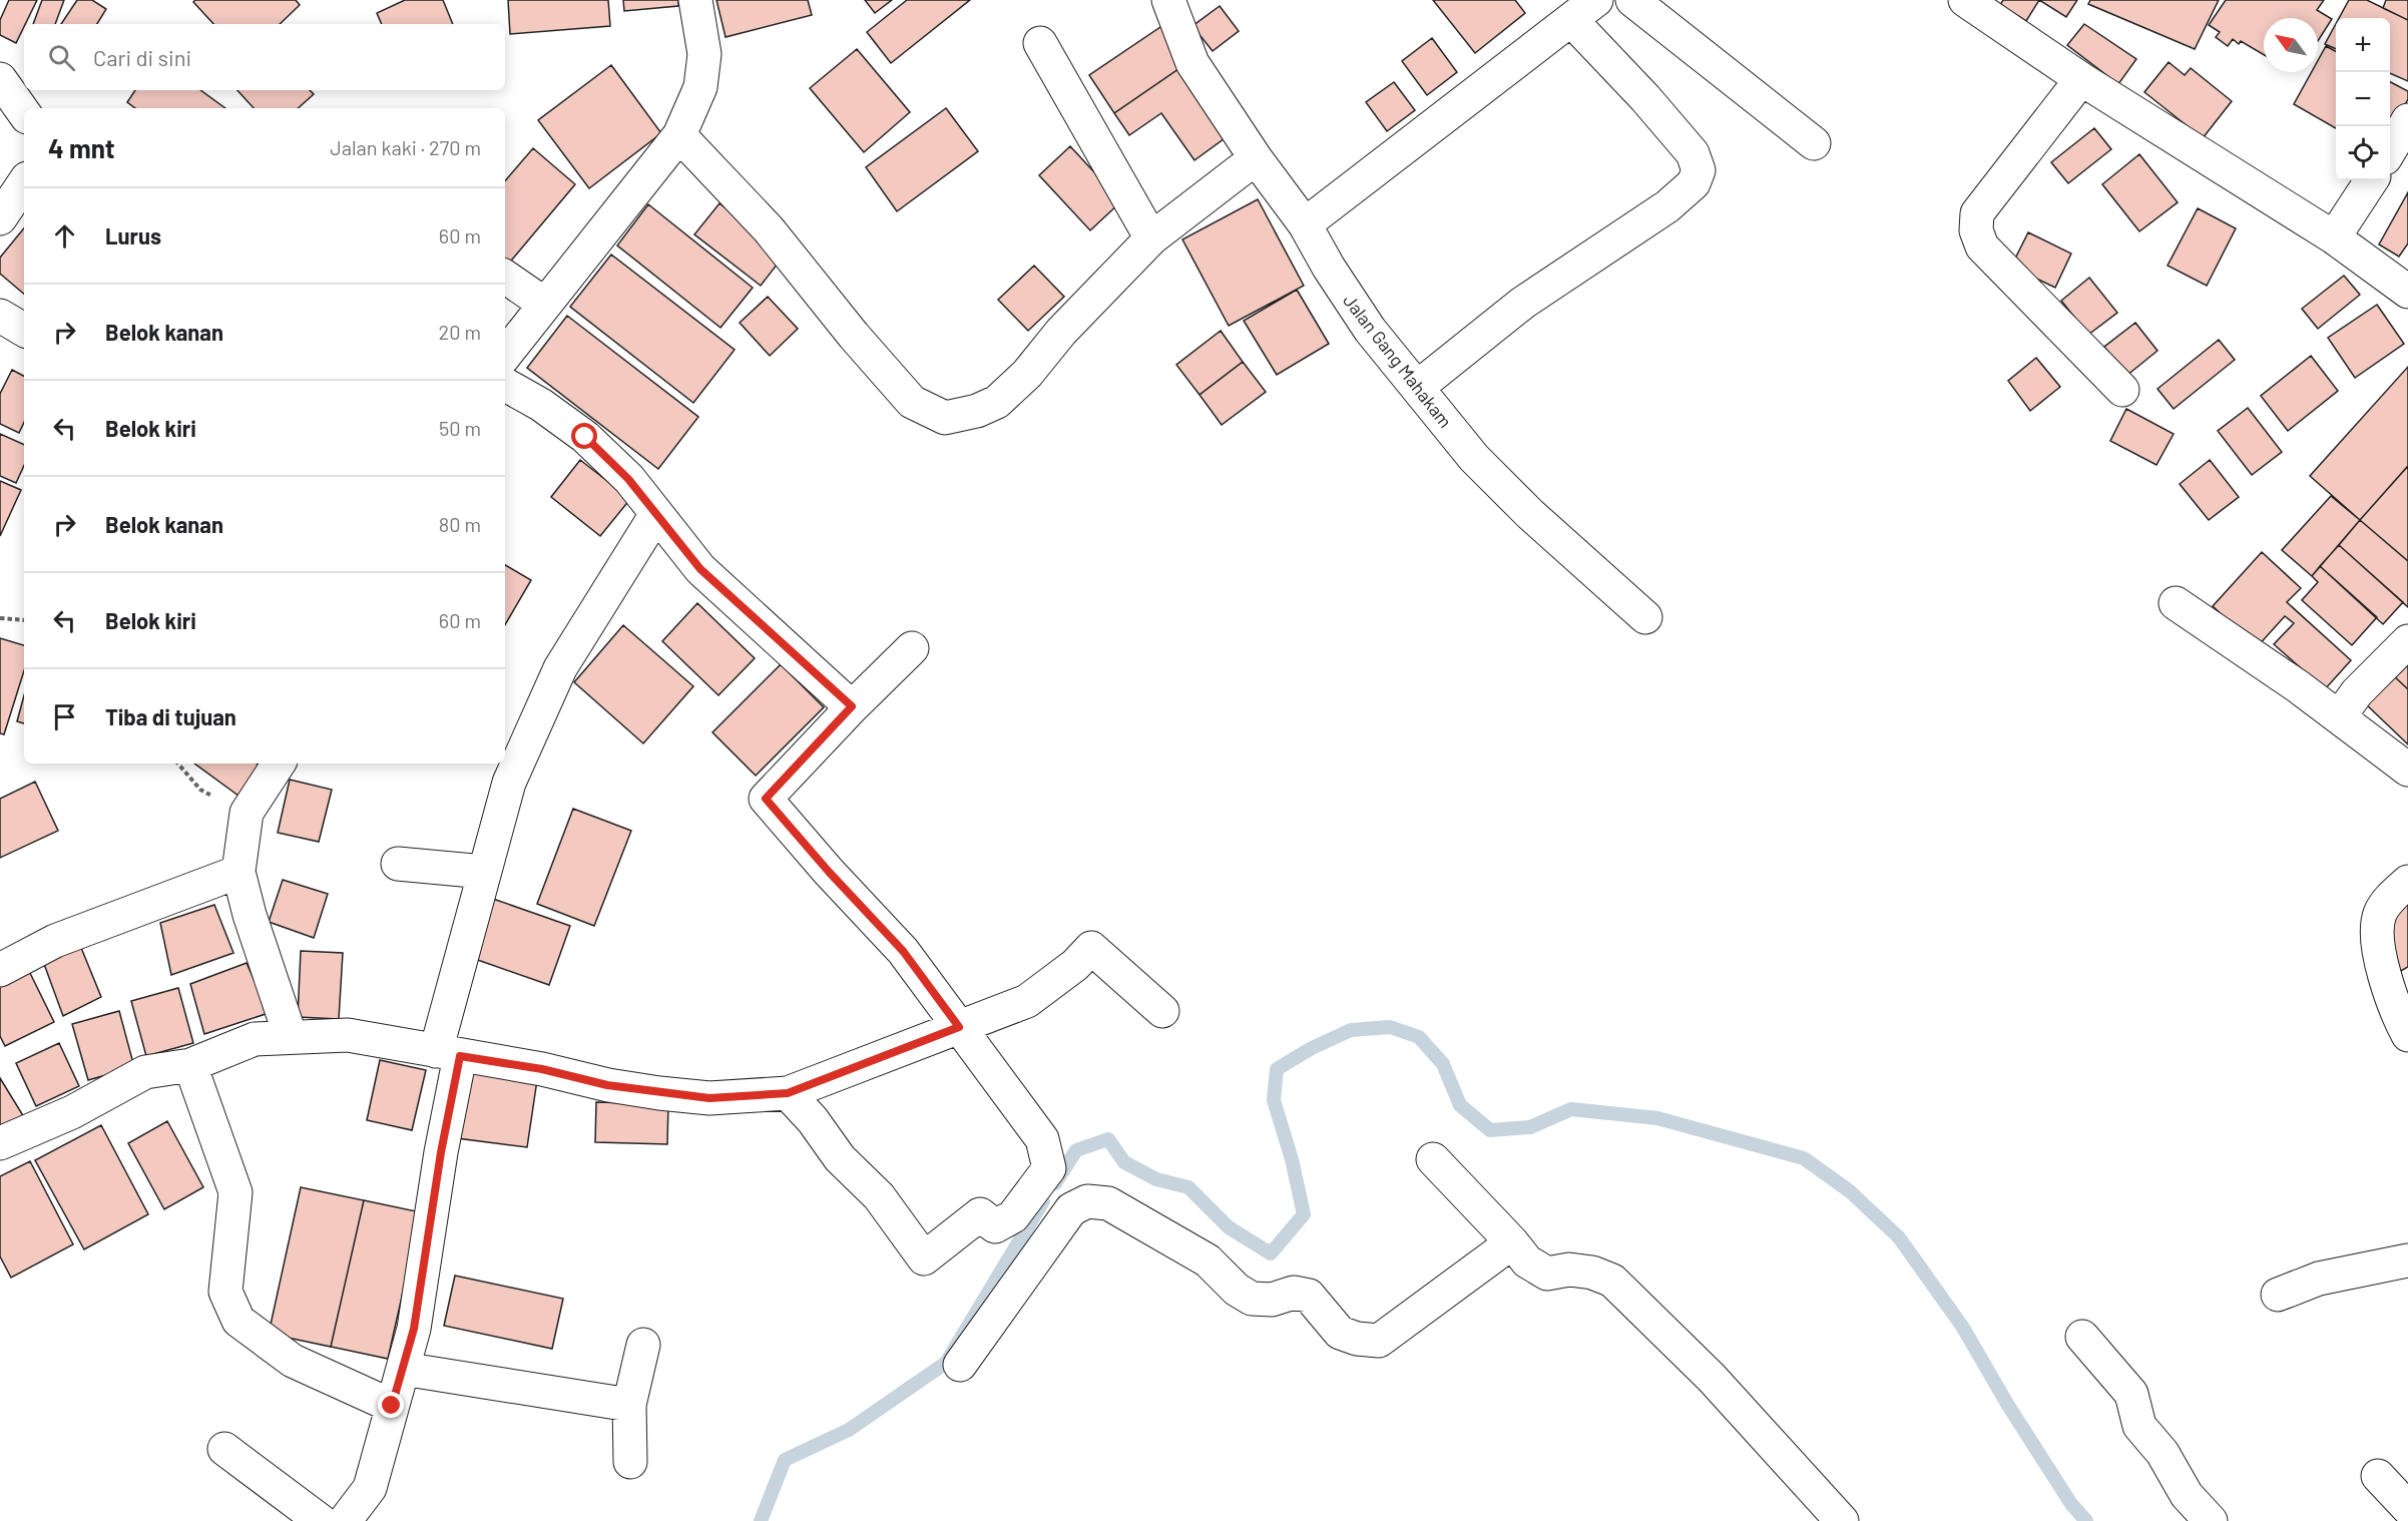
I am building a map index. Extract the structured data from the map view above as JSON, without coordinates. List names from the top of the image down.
{
  "streets": {
    "street": ["Jalan Gang Mahakam"]
  },
  "north": "top left",
  "page": {
    "map_buttons": ["+", "−"],
    "search": "Cari di sini",
    "heading": ["4 mnt", "Jalan kaki · 270 m"],
    "list": [
      ["Lurus", "60 m"],
      ["Belok kanan", "20 m"],
      ["Belok kiri", "50 m"],
      ["Belok kanan", "80 m"],
      ["Belok kiri", "60 m"],
      "Tiba di tujuan"
    ]
  }
}
